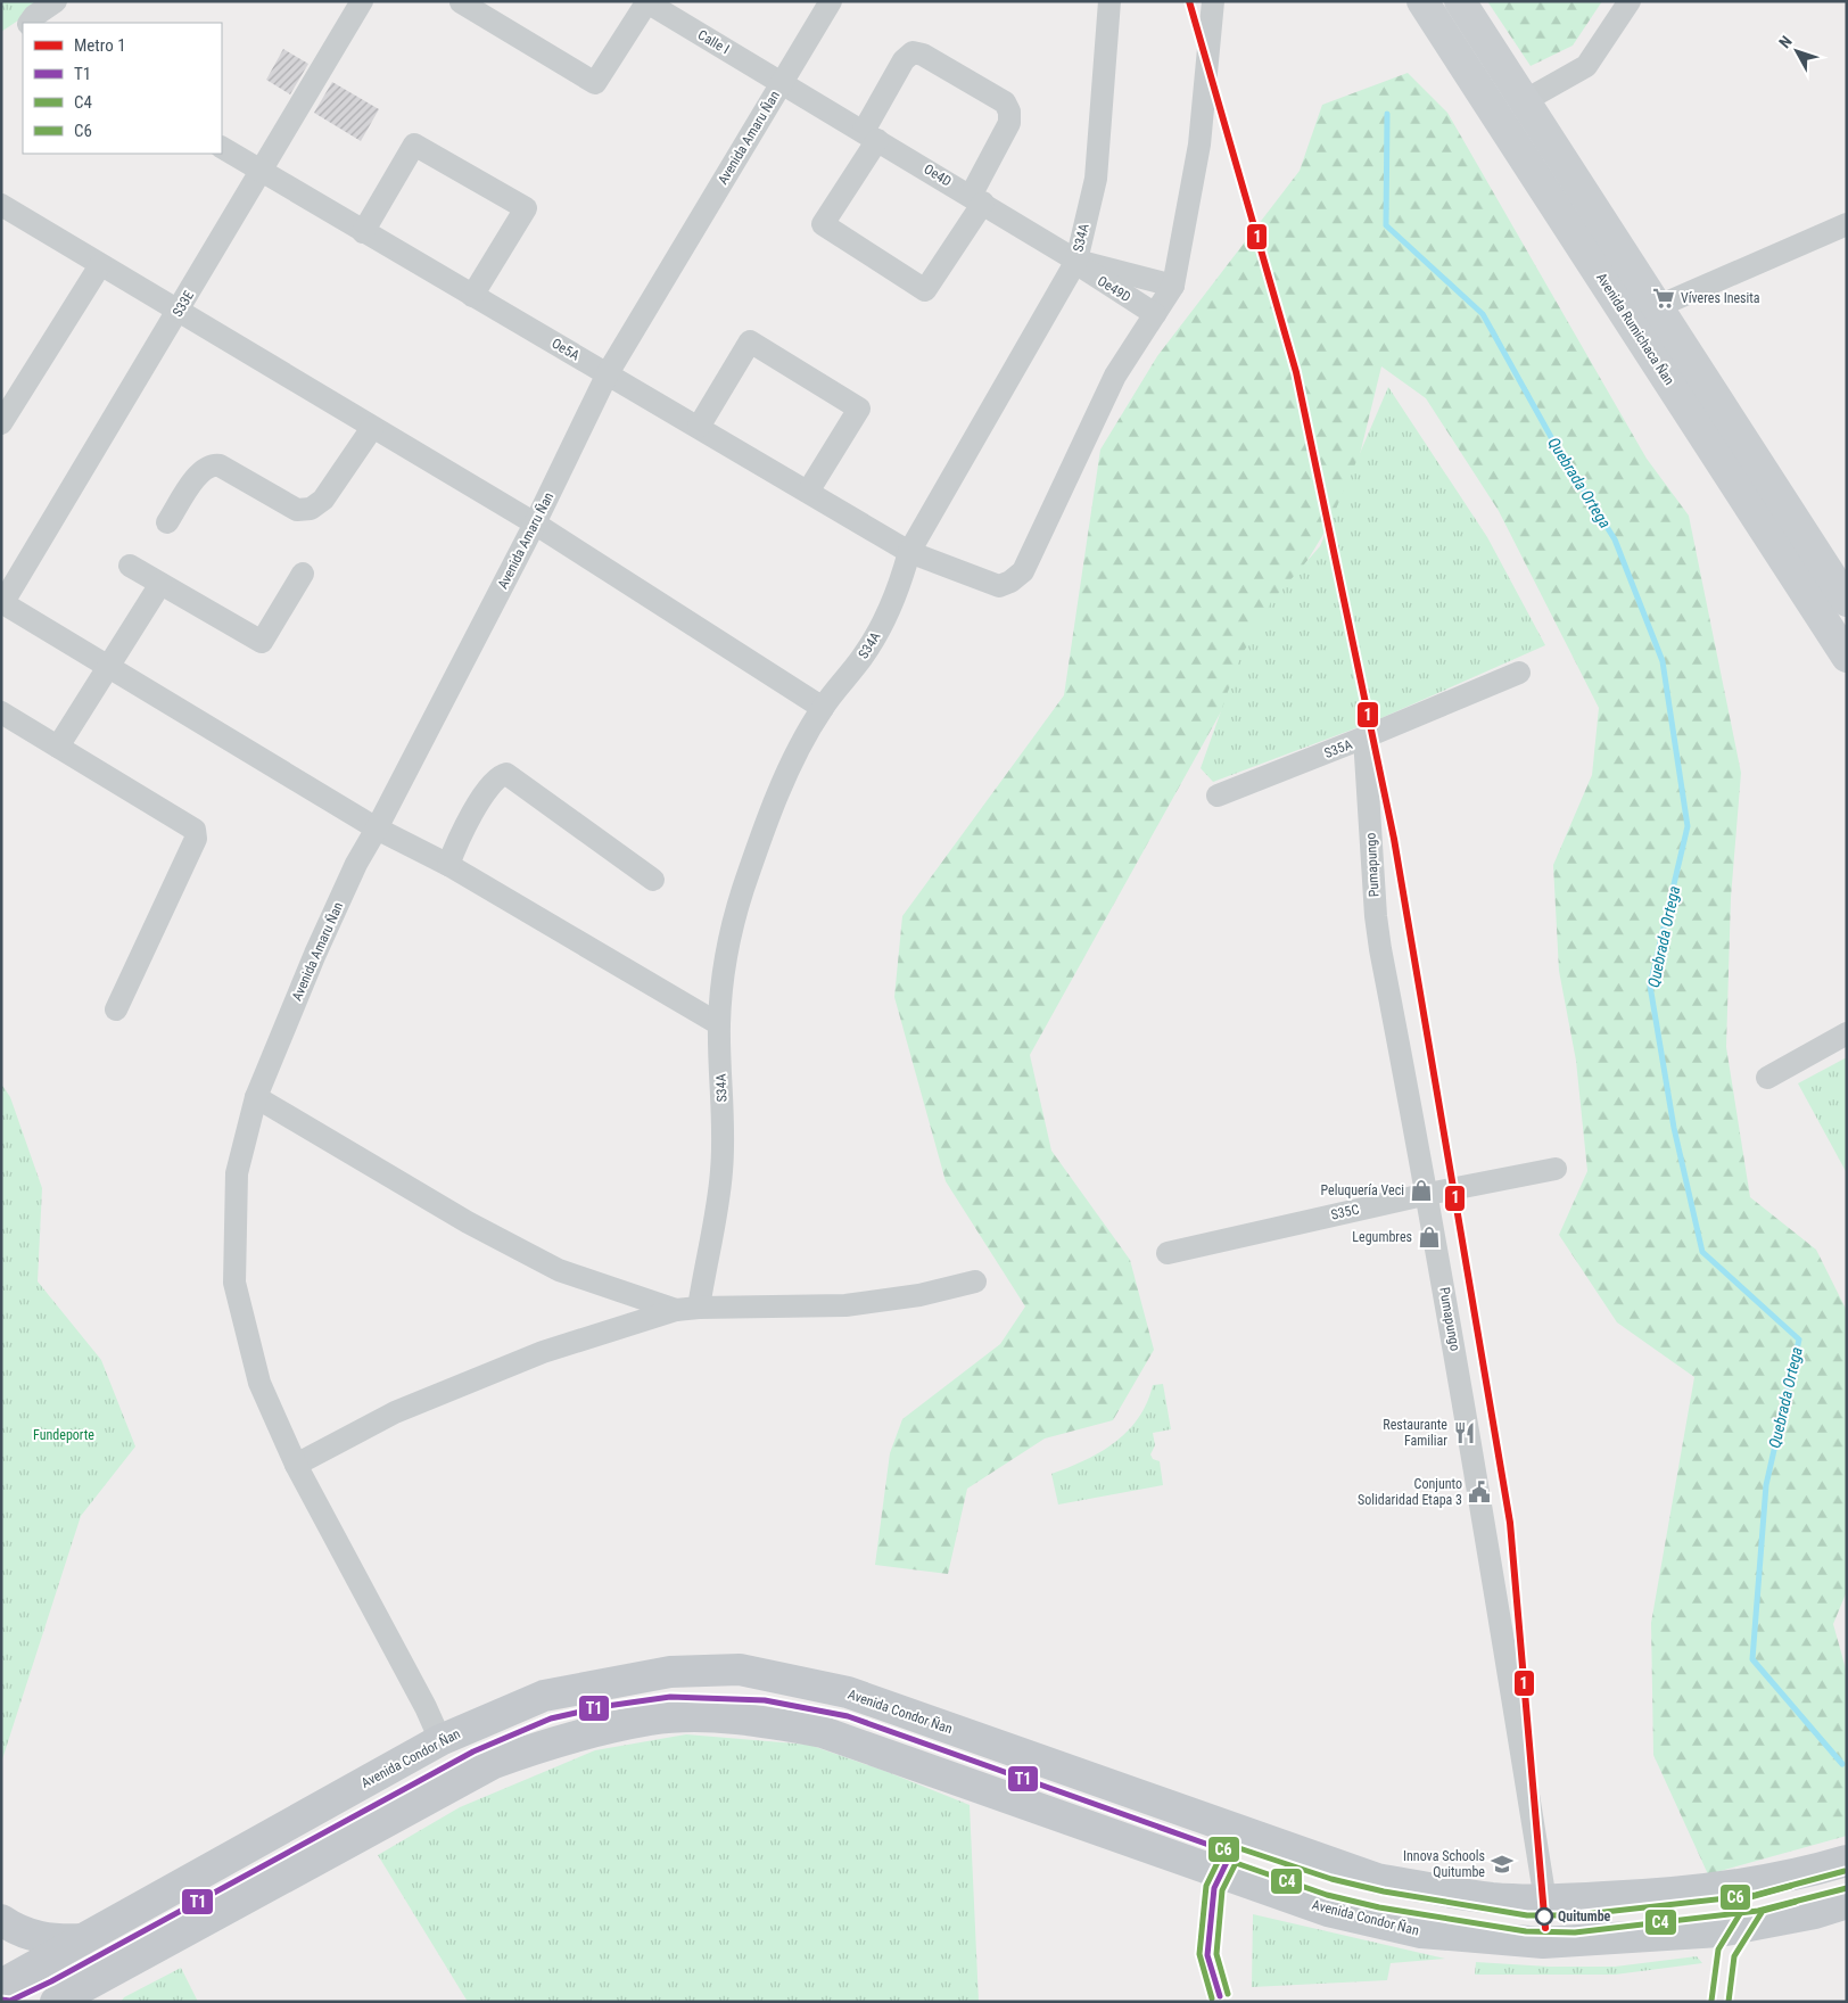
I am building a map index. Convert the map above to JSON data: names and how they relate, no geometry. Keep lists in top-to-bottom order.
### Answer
{
  "streets": {
    "main road": ["Avenida Rumichaca Ñan", "Avenida Condor Ñan"],
    "street": [
      "Calle I",
      "Avenida Amaru Ñan",
      "Oe4D",
      "S34A",
      "Oe49D",
      "S33E",
      "Oe5A",
      "S35A",
      "Pumapungo",
      "S35C"
    ]
  },
  "crossings": [
    ["Calle I", "Avenida Amaru Ñan"],
    ["Calle I", "Oe4D"],
    ["Avenida Amaru Ñan", "Oe4D"],
    ["Avenida Amaru Ñan", "Oe5A"],
    ["Avenida Amaru Ñan", "Avenida Condor Ñan"],
    ["Oe4D", "S34A"],
    ["Oe4D", "Oe49D"],
    ["S34A", "Oe49D"],
    ["S34A", "Oe5A"],
    ["Oe49D", "Oe5A"],
    ["S33E", "Oe5A"],
    ["S35A", "Pumapungo"],
    ["Pumapungo", "S35C"],
    ["Pumapungo", "Avenida Condor Ñan"]
  ],
  "water": ["Quebrada Ortega"],
  "parks": ["Fundeporte"],
  "places": {
    "supermarket": ["Víveres Inesita"],
    "shop": ["Peluquería Veci", "Legumbres"],
    "restaurant": ["Restaurante Familiar"],
    "public building": ["Conjunto Solidaridad Etapa 3"],
    "school or university": ["Innova Schools Quitumbe"],
    "other": ["Quitumbe"]
  },
  "lines": [
    "metro line 1",
    "transit line T1",
    "transit line C6",
    "transit line C4"
  ],
  "legend": [
    "Metro 1",
    "T1",
    "C4",
    "C6"
  ],
  "north": "top left"
}
